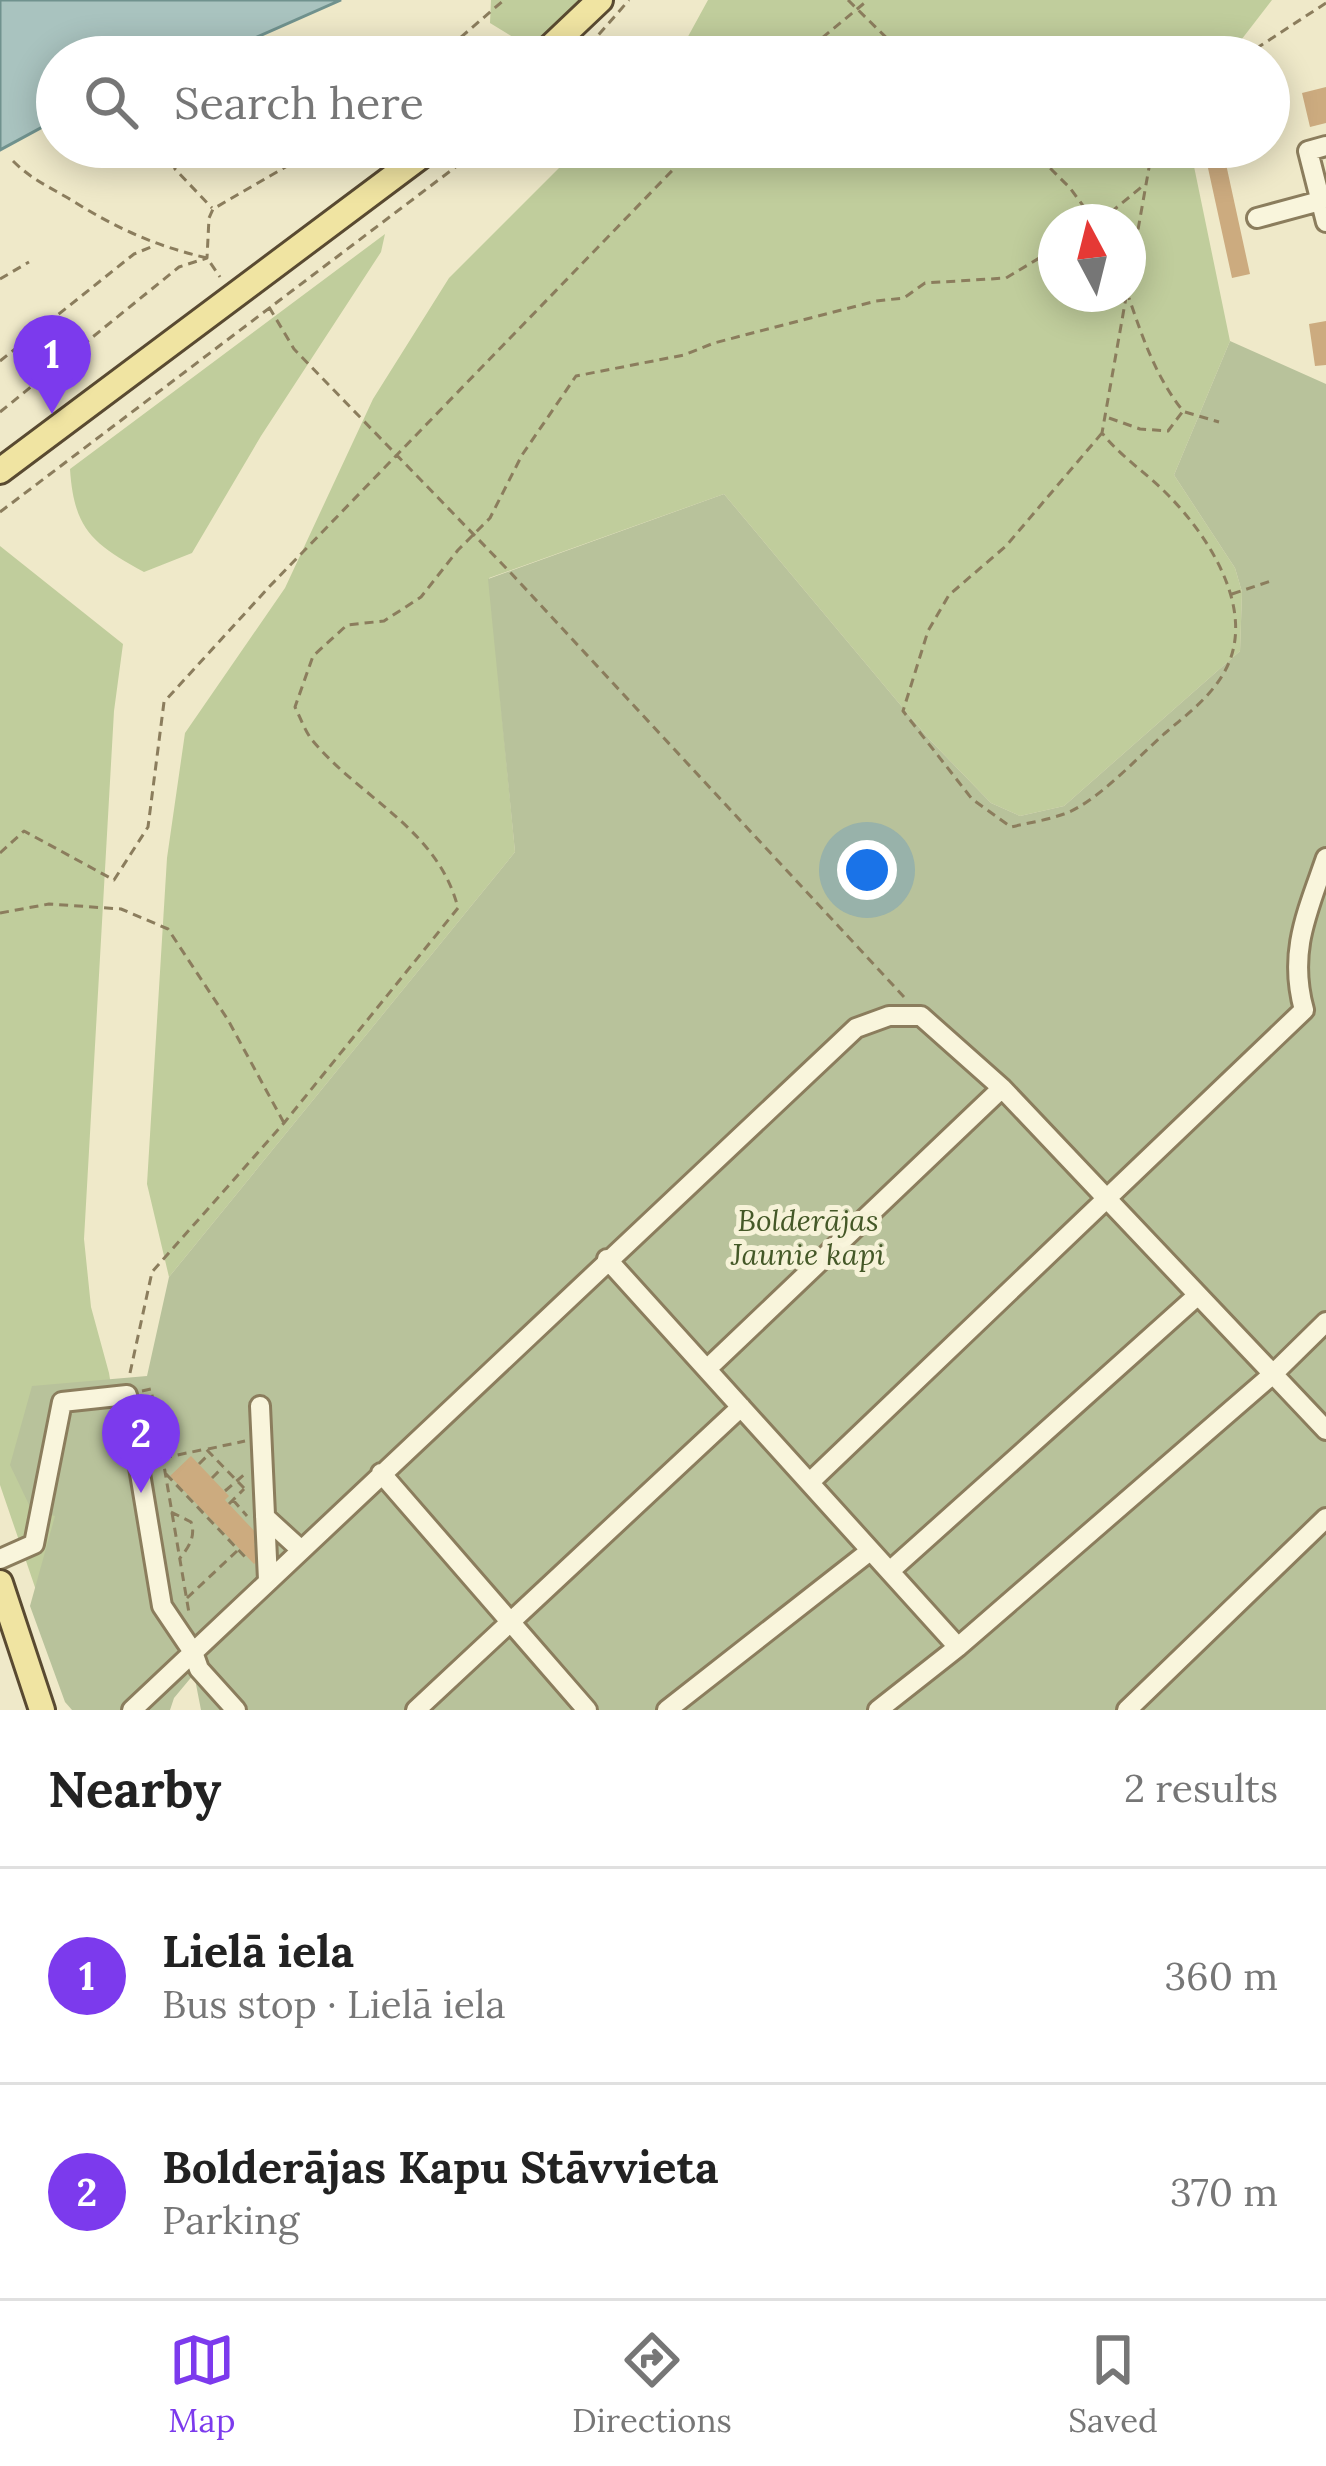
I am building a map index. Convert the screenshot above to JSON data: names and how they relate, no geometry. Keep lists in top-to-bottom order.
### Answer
{
  "parks": ["Bolderājas Jaunie kapi"],
  "north": "top",
  "page": {
    "search": "Search here",
    "pins": ["1", "2"],
    "heading": ["Nearby", "2 results"],
    "list": [
      {
        "mark": "1",
        "name": "Lielā iela",
        "note": "Bus stop · Lielā iela",
        "value": "360 m"
      },
      {
        "mark": "2",
        "name": "Bolderājas Kapu Stāvvieta",
        "note": "Parking",
        "value": "370 m"
      }
    ],
    "nav": ["Map", "Directions", "Saved"]
  }
}
